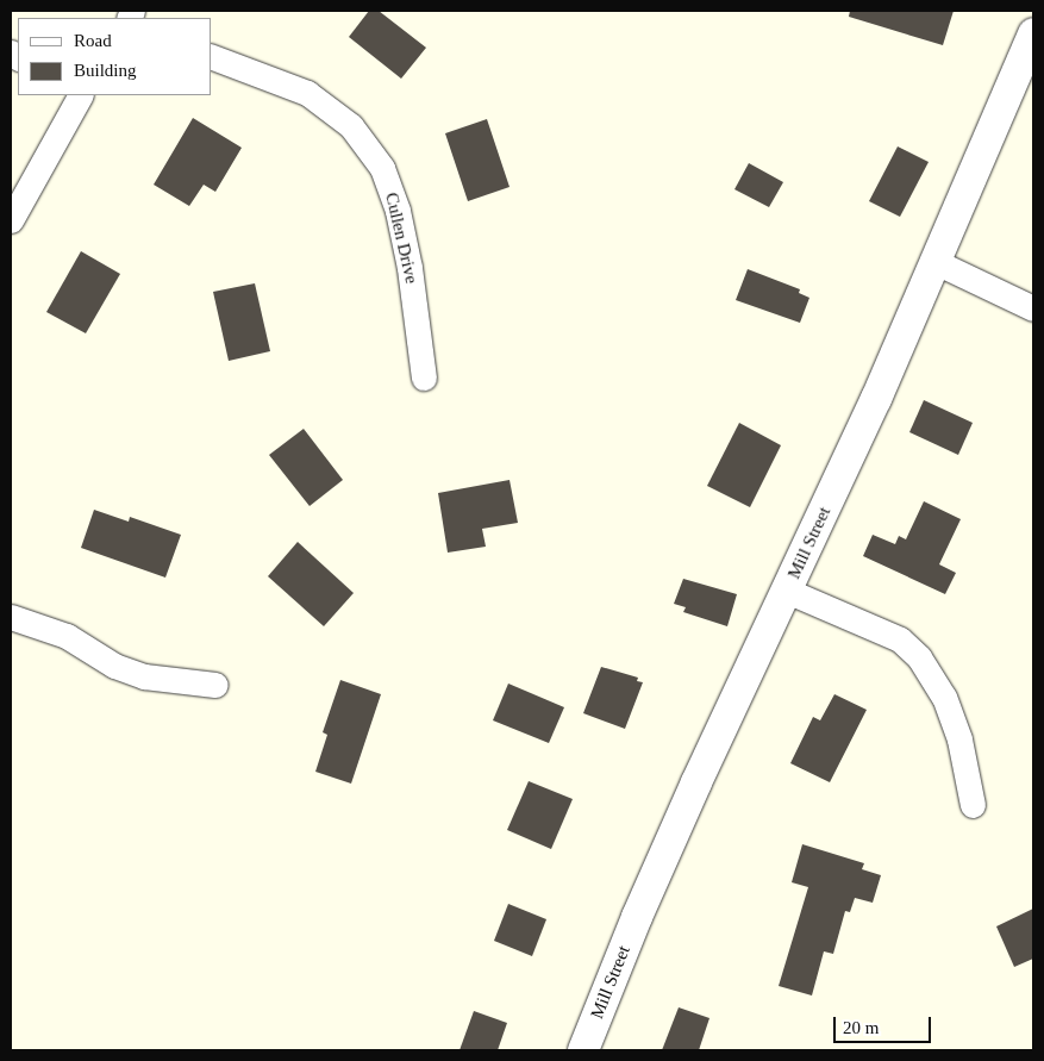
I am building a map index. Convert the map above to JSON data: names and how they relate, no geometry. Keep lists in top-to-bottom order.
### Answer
{
  "streets": {
    "street": ["Cullen Drive", "Mill Street"]
  },
  "legend": ["Road", "Building"],
  "scale_bar": "20 m"
}
